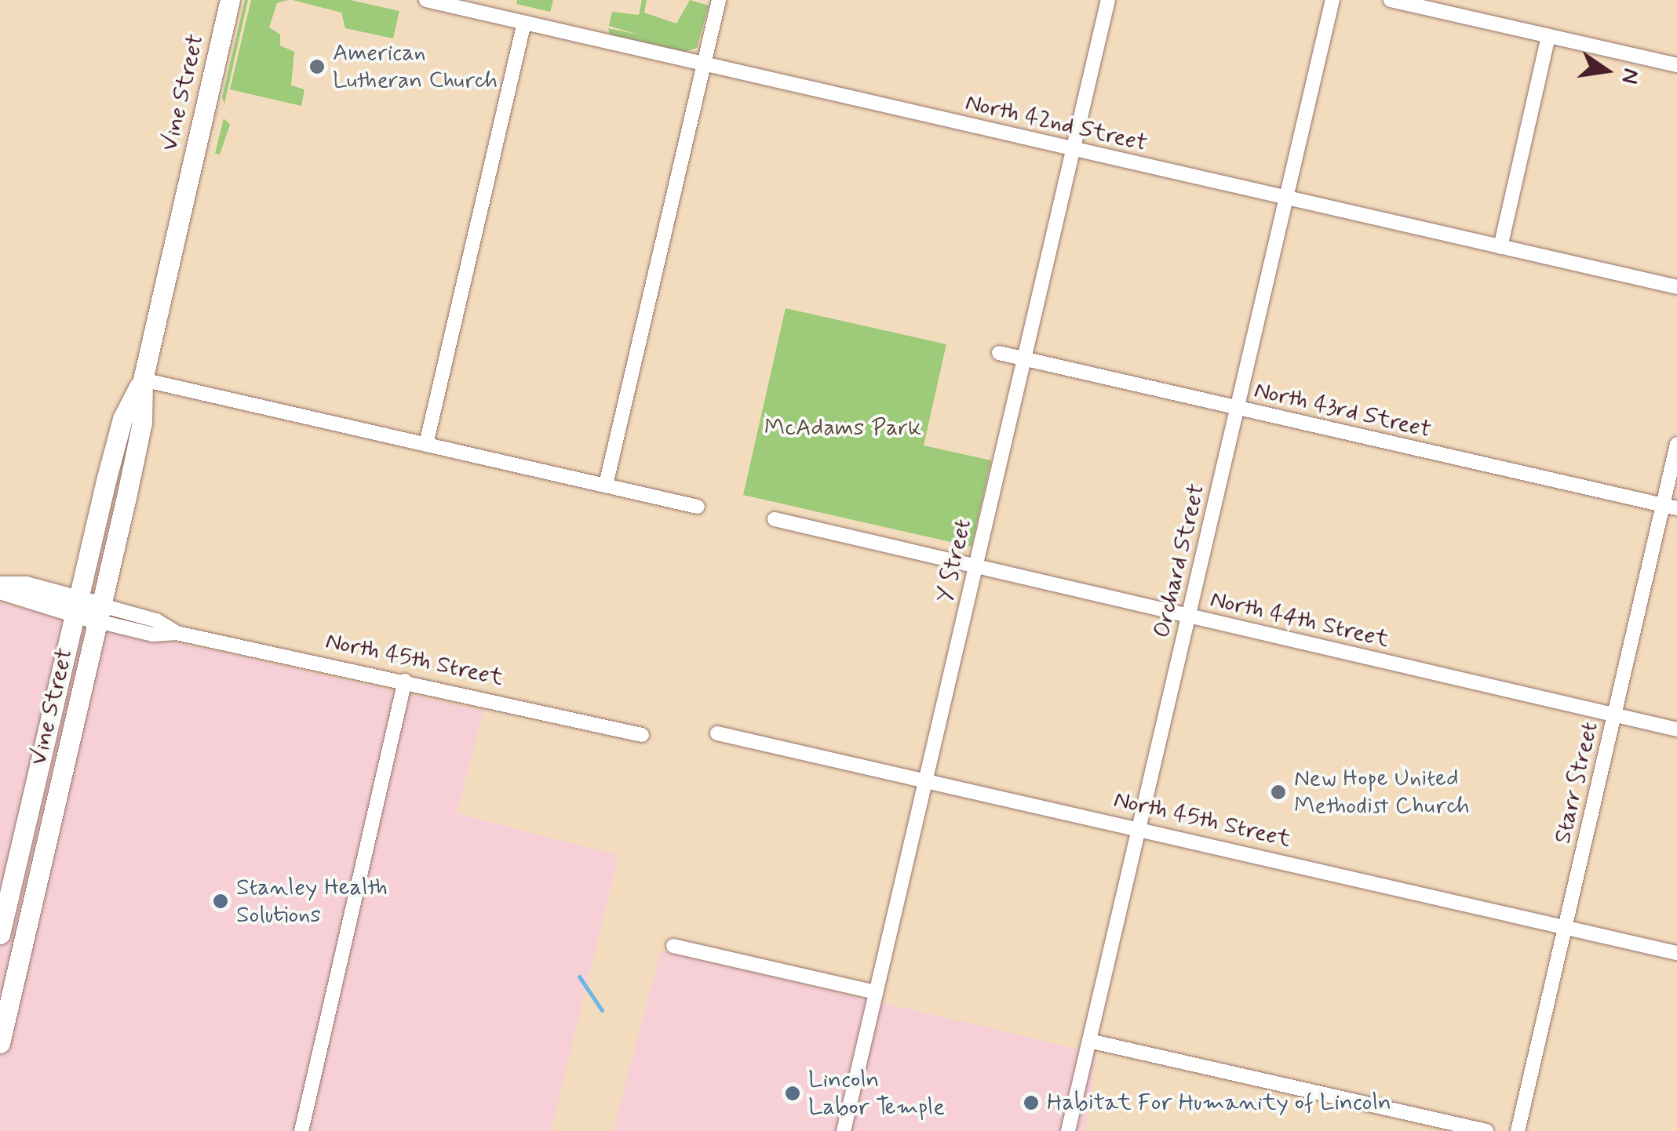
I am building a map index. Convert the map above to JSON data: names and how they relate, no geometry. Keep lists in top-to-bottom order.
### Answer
{
  "streets": {
    "main road": ["Vine Street"],
    "street": [
      "North 42nd Street",
      "North 43rd Street",
      "Y Street",
      "Orchard Street",
      "North 44th Street",
      "North 45th Street",
      "Starr Street"
    ]
  },
  "crossings": [
    ["Vine Street", "North 45th Street"],
    ["North 42nd Street", "Y Street"],
    ["North 42nd Street", "Orchard Street"],
    ["North 43rd Street", "Y Street"],
    ["North 43rd Street", "Orchard Street"],
    ["North 43rd Street", "Starr Street"],
    ["Y Street", "North 44th Street"],
    ["Y Street", "North 45th Street"],
    ["Orchard Street", "North 44th Street"],
    ["Orchard Street", "North 45th Street"],
    ["North 44th Street", "Starr Street"],
    ["North 45th Street", "Starr Street"]
  ],
  "parks": ["McAdams Park"],
  "places": [
    "American Lutheran Church",
    "New Hope United Methodist Church",
    "Stanley Health Solutions",
    "Lincoln Labor Temple",
    "Habitat For Humanity of Lincoln"
  ],
  "north": "right"
}
